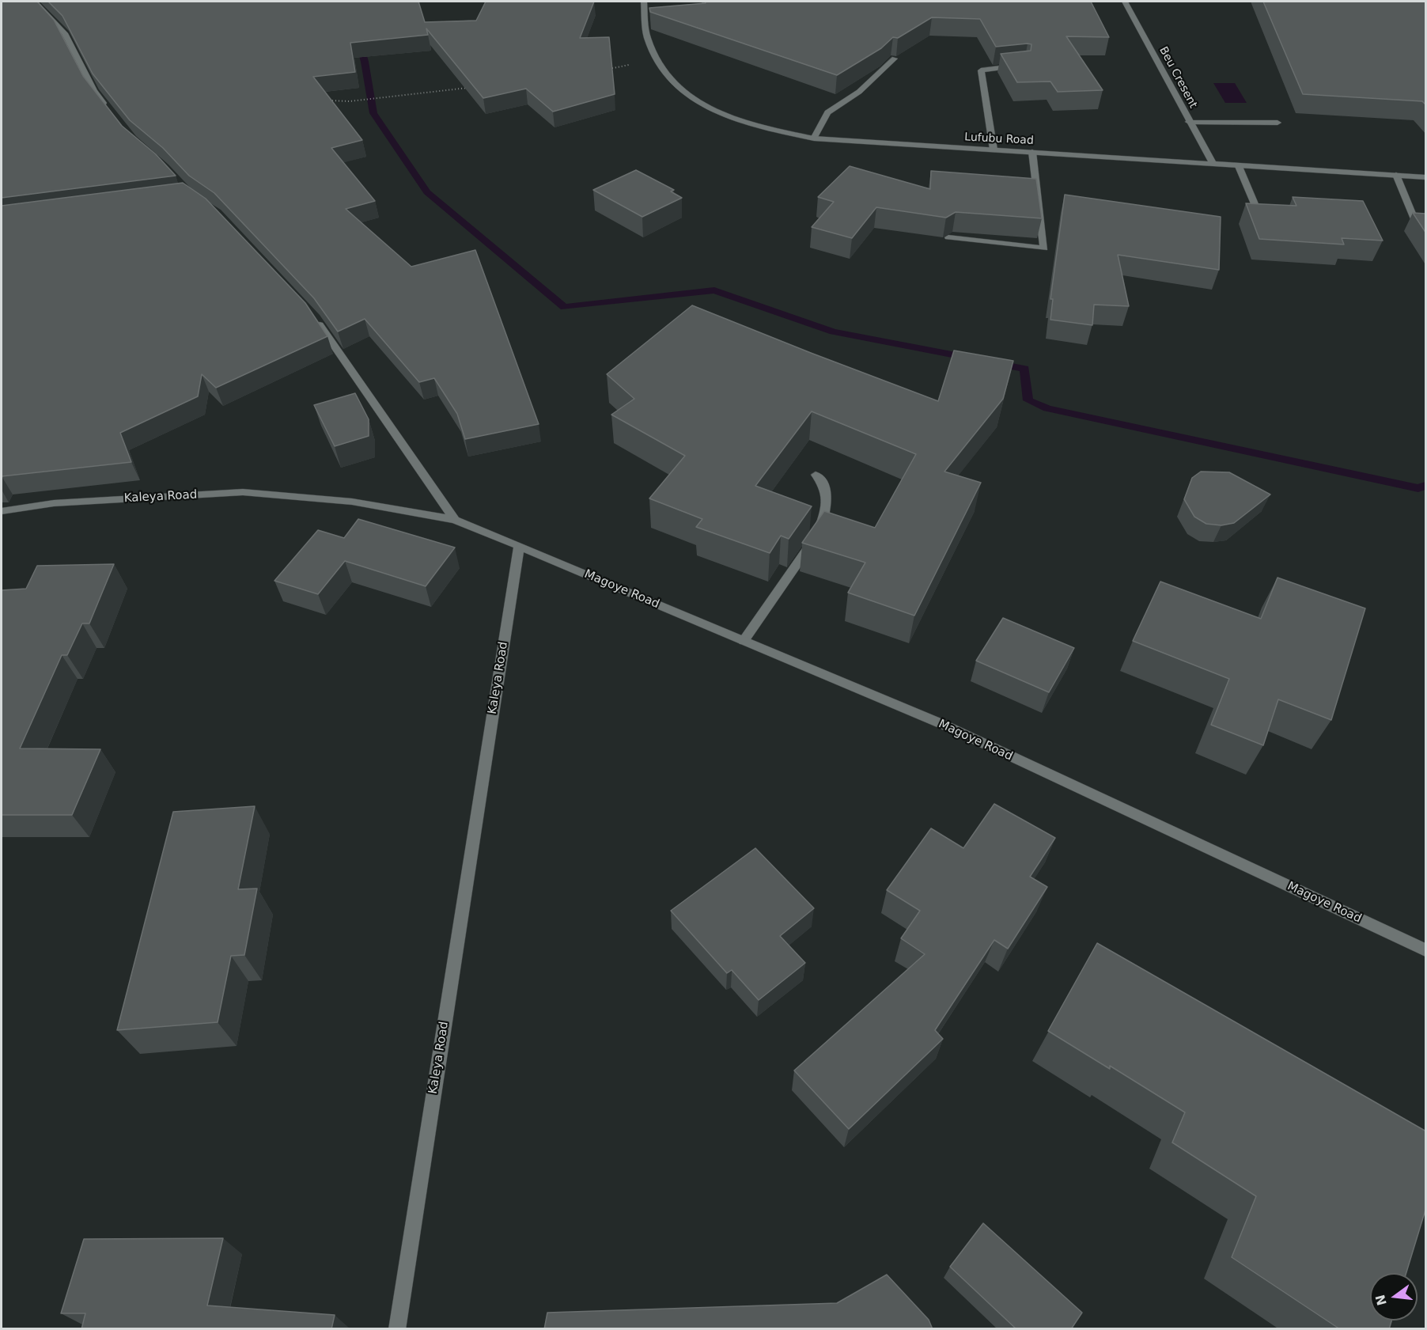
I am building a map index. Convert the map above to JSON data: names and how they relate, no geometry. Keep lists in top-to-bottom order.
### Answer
{
  "streets": {
    "street": [
      "Beu Cresent",
      "Lufubu Road",
      "Kaleya Road",
      "Magoye Road"
    ]
  },
  "crossings": [
    ["Beu Cresent", "Lufubu Road"],
    ["Kaleya Road", "Magoye Road"]
  ],
  "north": "left"
}
